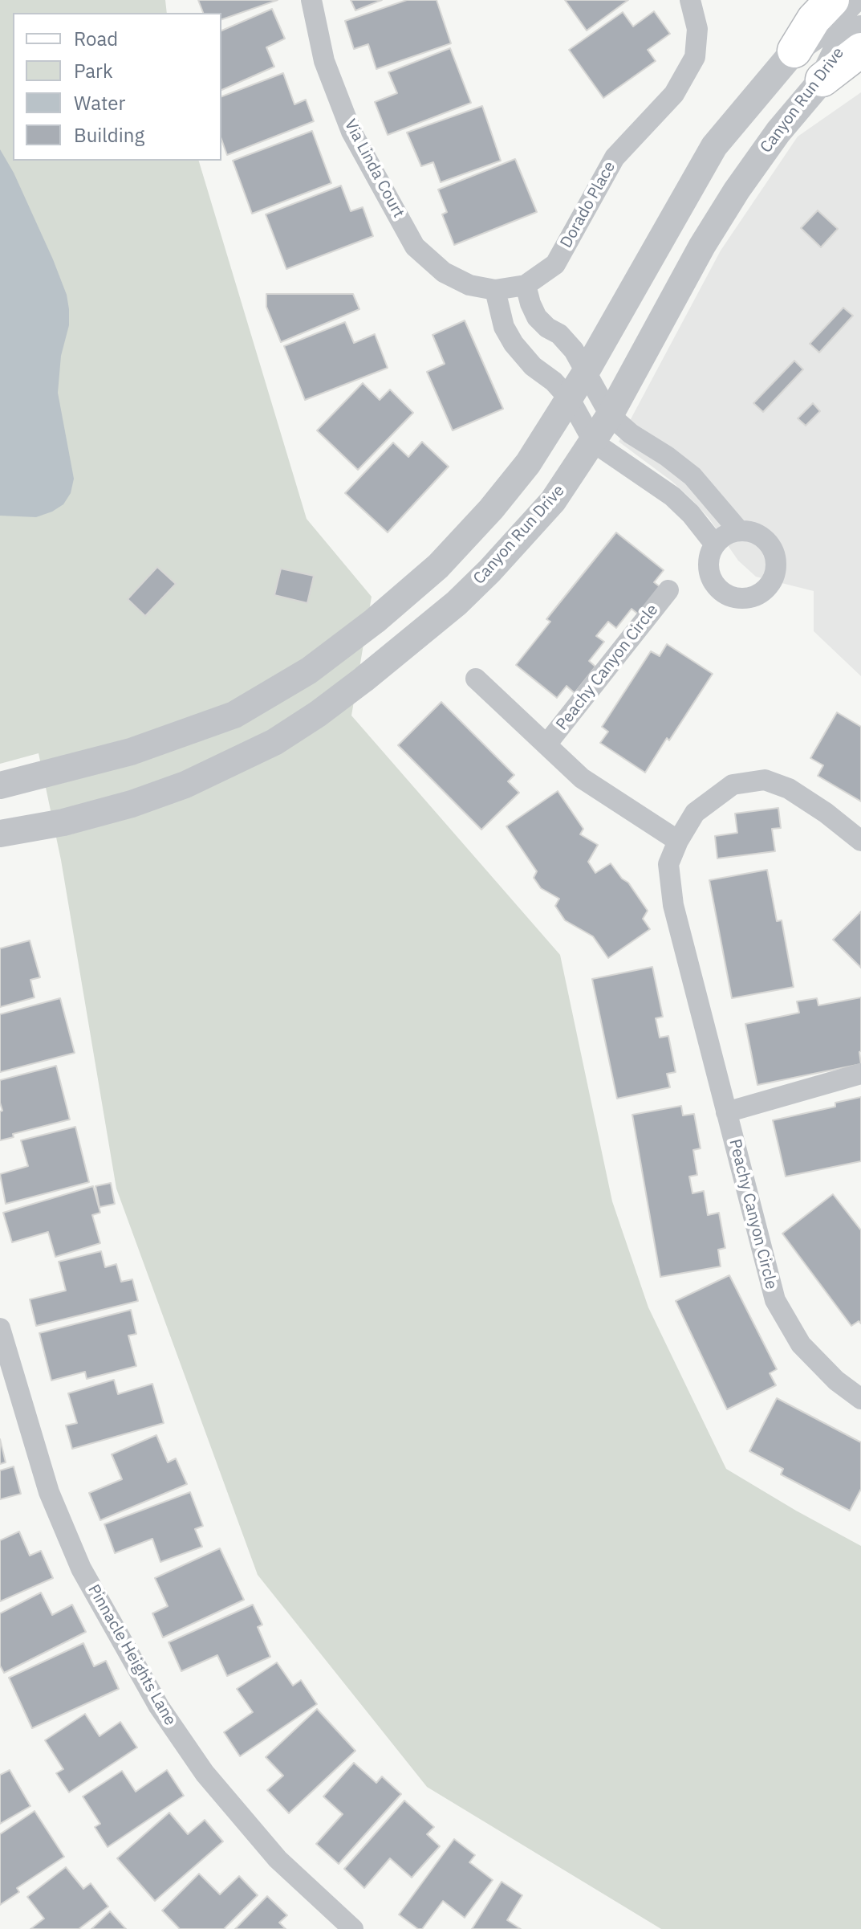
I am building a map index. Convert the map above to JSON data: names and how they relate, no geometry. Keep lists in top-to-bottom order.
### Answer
{
  "streets": {
    "street": [
      "Canyon Run Drive",
      "Via Linda Court",
      "Dorado Place",
      "Peachy Canyon Circle",
      "Pinnacle Heights Lane"
    ]
  },
  "crossings": [
    ["Via Linda Court", "Dorado Place"]
  ],
  "legend": [
    "Road",
    "Park",
    "Water",
    "Building"
  ]
}
